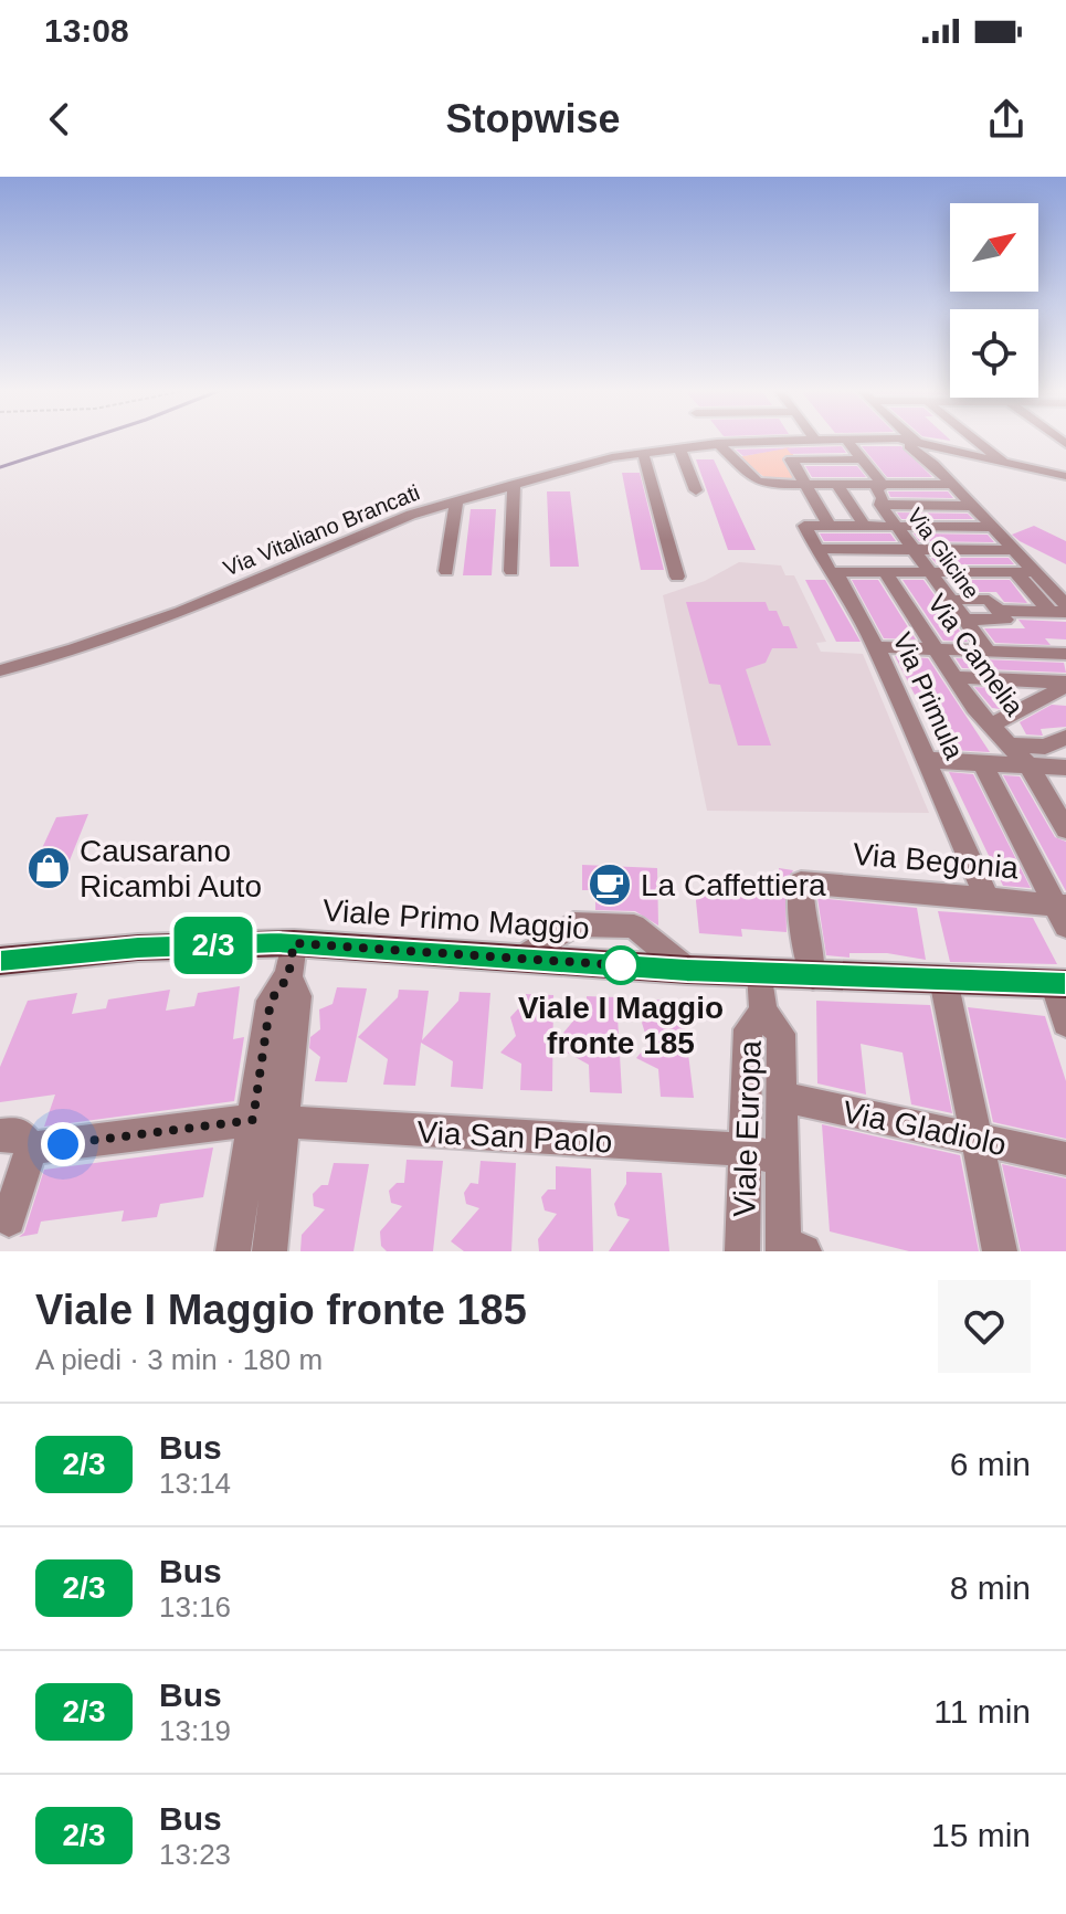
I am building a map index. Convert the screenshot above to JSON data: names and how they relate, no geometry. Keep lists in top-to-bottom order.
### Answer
{
  "streets": {
    "main road": ["Viale Primo Maggio"],
    "street": [
      "Via Vitaliano Brancati",
      "Via Glicine",
      "Via Camelia",
      "Via Primula",
      "Via Begonia",
      "Via Gladiolo",
      "Viale Europa",
      "Via San Paolo"
    ]
  },
  "crossings": [
    ["Via Primula", "Via Begonia"],
    ["Via Begonia", "Viale Primo Maggio"],
    ["Viale Europa", "Via San Paolo"]
  ],
  "places": {
    "shop": ["Causarano Ricambi Auto"],
    "cafe": ["La Caffettiera"],
    "other": ["Viale I Maggio fronte 185"]
  },
  "lines": ["bus line 2/3"],
  "north": "top right",
  "page": {
    "status": "13:08",
    "header": "Stopwise",
    "on_map": "2/3",
    "heading": ["Viale I Maggio fronte 185", "A piedi · 3 min · 180 m"],
    "list": [
      {
        "mark": "2/3",
        "name": "Bus",
        "note": "13:14",
        "value": "6 min"
      },
      {
        "mark": "2/3",
        "name": "Bus",
        "note": "13:16",
        "value": "8 min"
      },
      {
        "mark": "2/3",
        "name": "Bus",
        "note": "13:19",
        "value": "11 min"
      },
      {
        "mark": "2/3",
        "name": "Bus",
        "note": "13:23",
        "value": "15 min"
      }
    ]
  }
}
